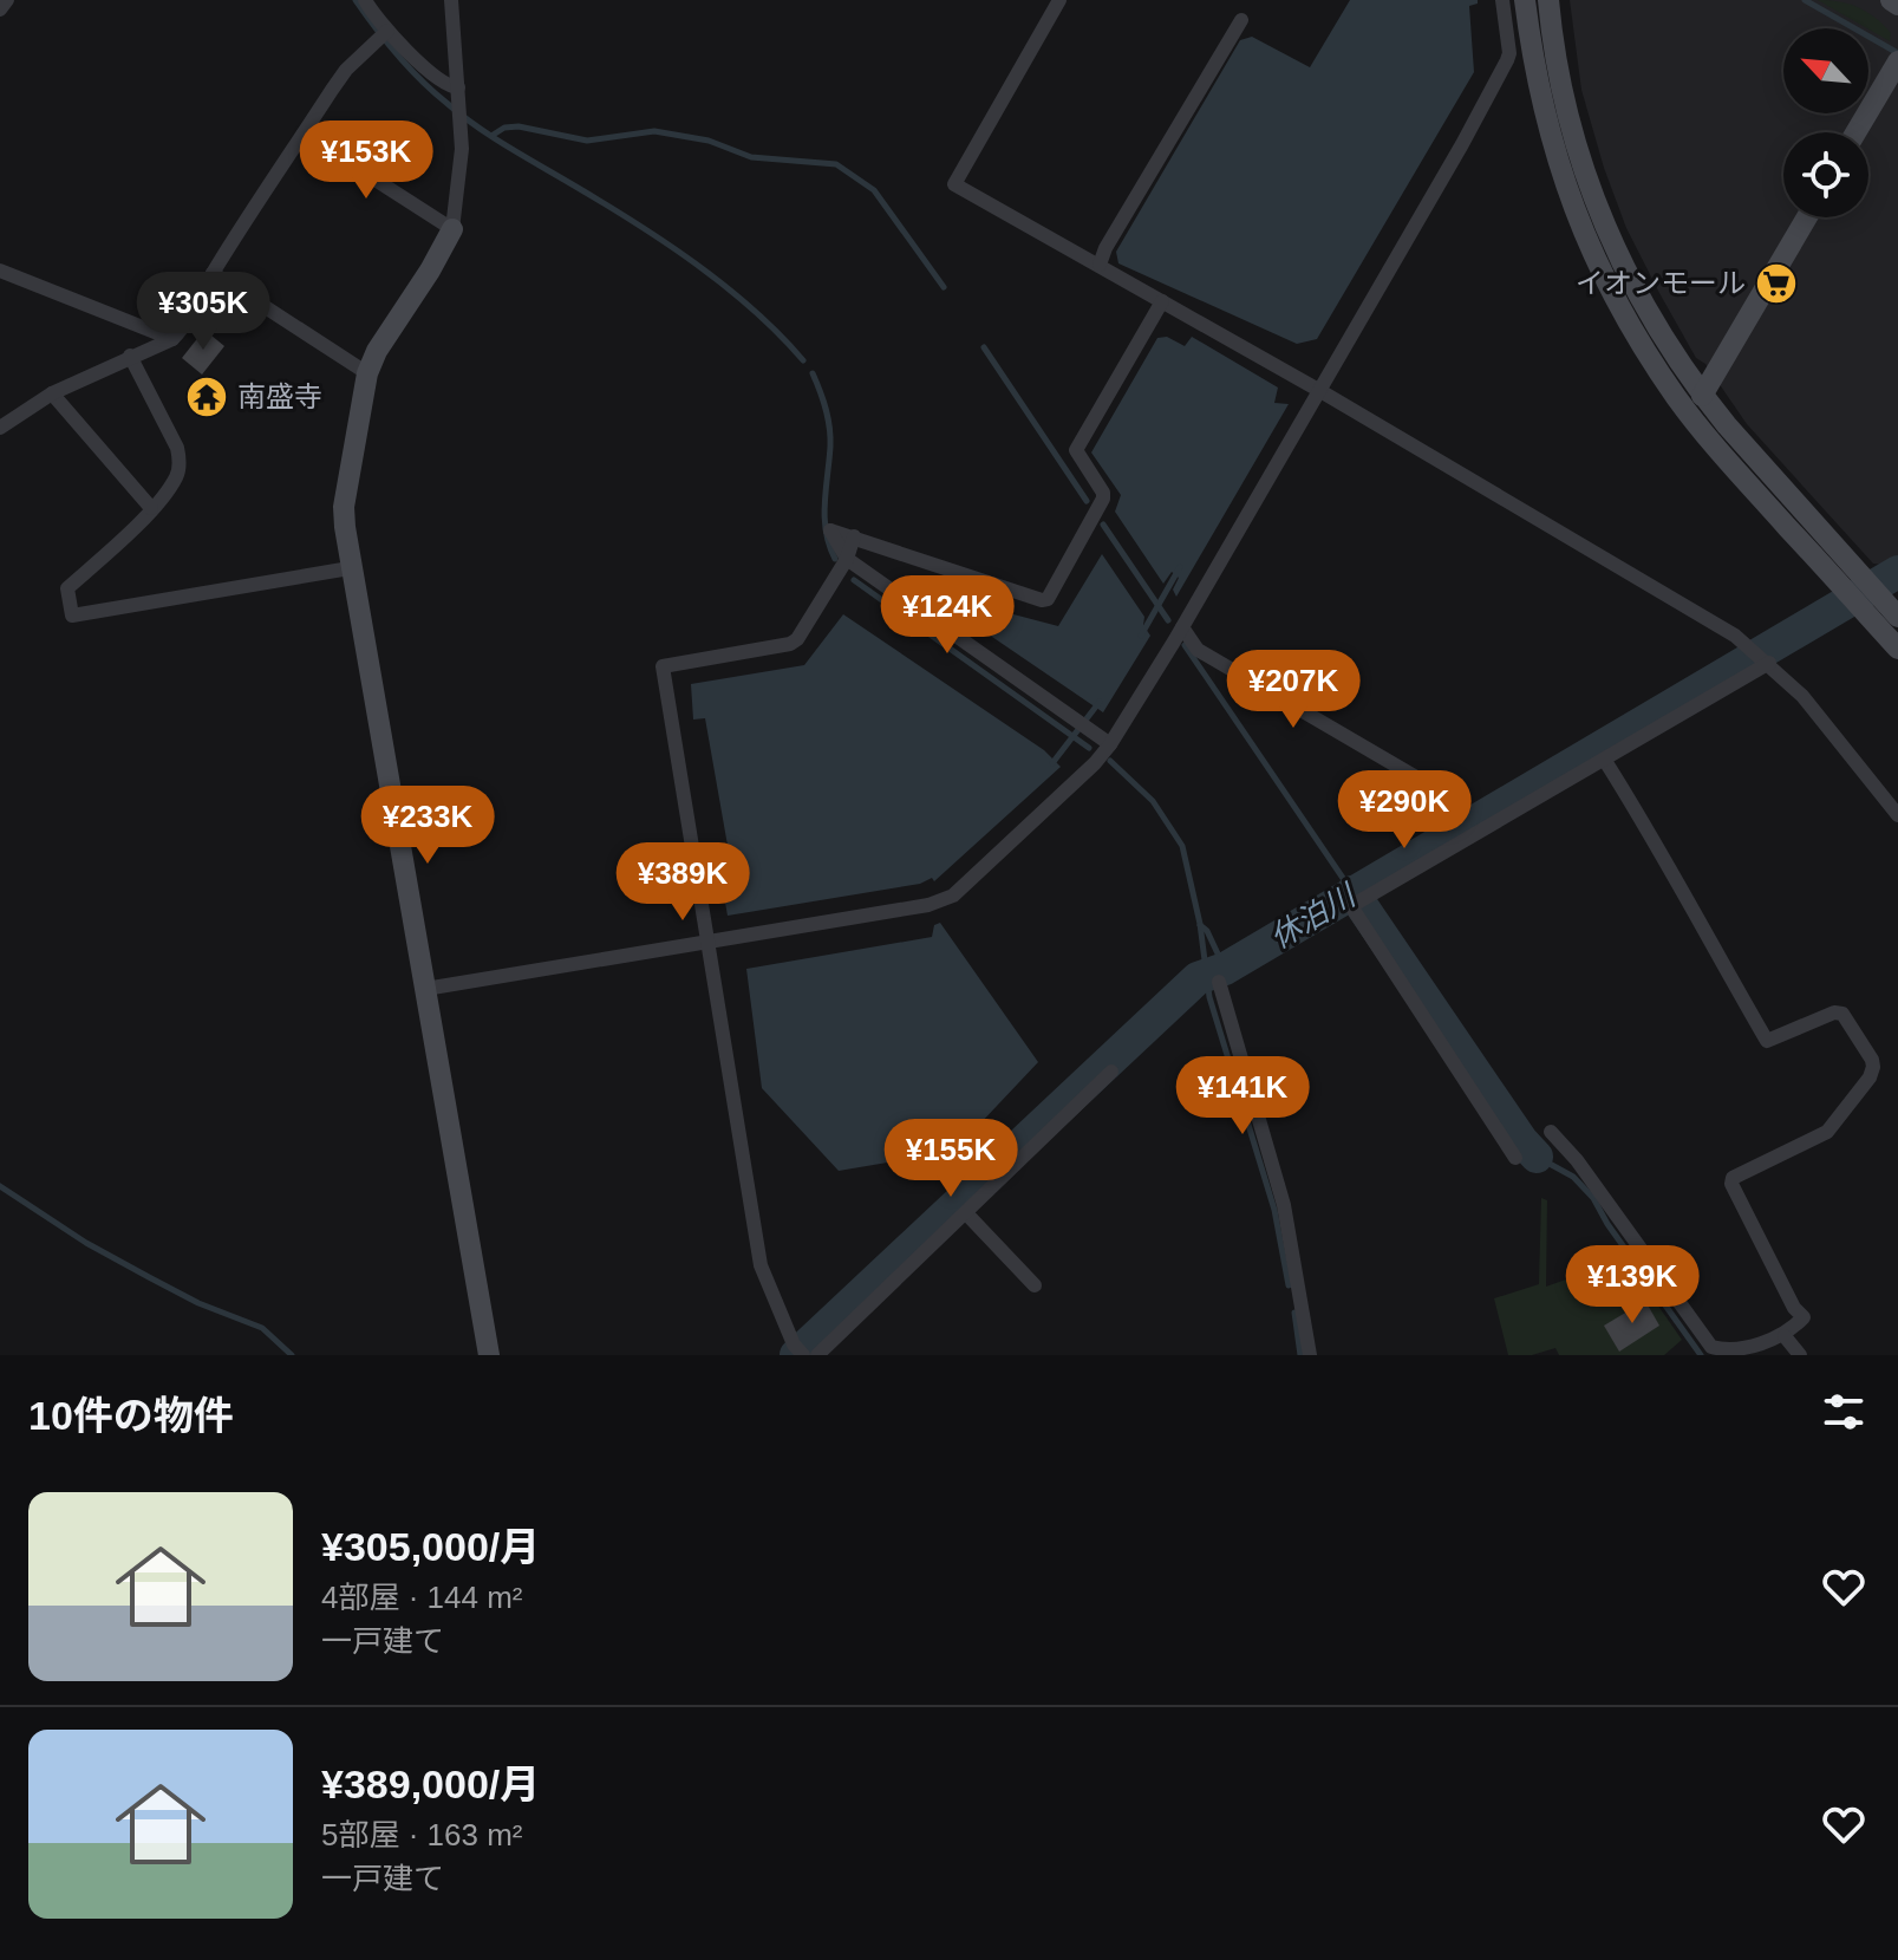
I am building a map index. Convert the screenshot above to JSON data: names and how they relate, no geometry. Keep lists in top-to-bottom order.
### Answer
{
  "water": ["休泊川"],
  "places": {
    "supermarket": ["イオンモール"],
    "temple": ["南盛寺"]
  },
  "north": "top left",
  "page": {
    "price": [
      "¥153K",
      "¥305K",
      "¥124K",
      "¥207K",
      "¥290K",
      "¥233K",
      "¥389K",
      "¥141K",
      "¥155K",
      "¥139K"
    ],
    "heading": "10件の物件",
    "list": [
      {
        "name": "¥305,000/月",
        "note": "4部屋 · 144 m² · 一戸建て"
      },
      {
        "name": "¥389,000/月",
        "note": "5部屋 · 163 m² · 一戸建て"
      }
    ]
  }
}
